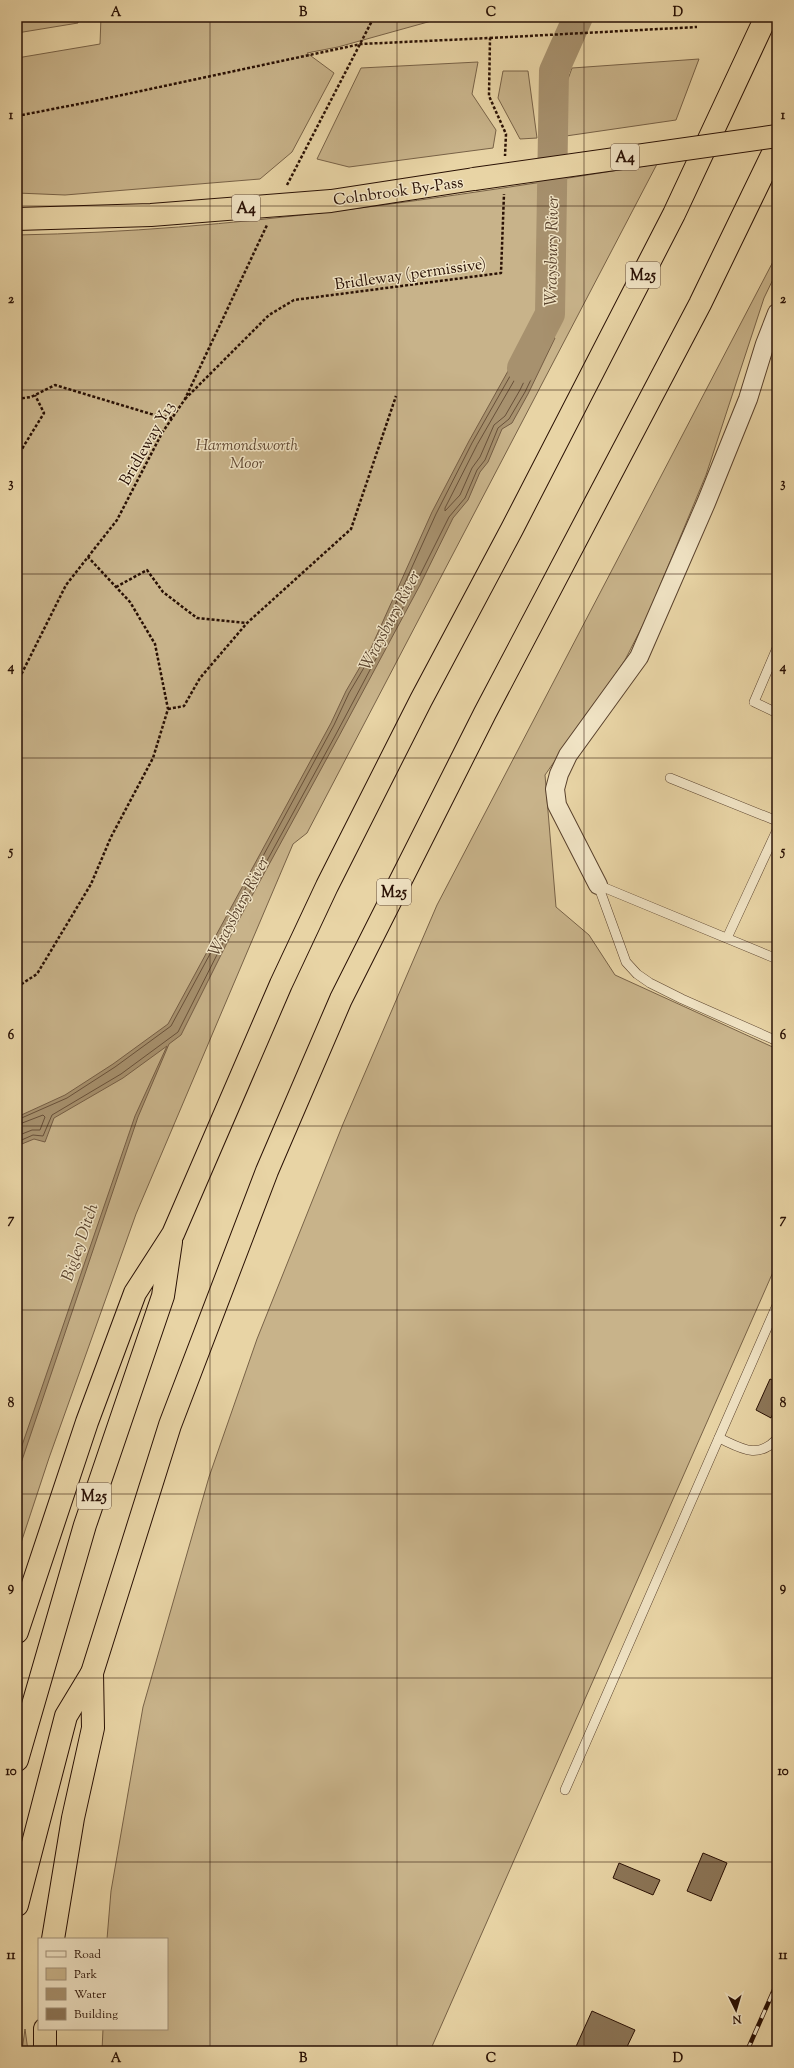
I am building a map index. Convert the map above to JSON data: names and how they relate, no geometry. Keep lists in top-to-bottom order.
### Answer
{
  "streets": {
    "highway": ["A4", "Colnbrook By-Pass", "M25"],
    "path": ["Bridleway (permissive)", "Bridleway Y13"]
  },
  "crossings": [
    ["Colnbrook By-Pass", "Bridleway Y13"],
    ["Bridleway (permissive)", "Bridleway Y13"]
  ],
  "water": ["Wraysbury River", "Bigley Ditch"],
  "parks": ["Harmondsworth Moor"],
  "legend": [
    "Road",
    "Park",
    "Water",
    "Building"
  ],
  "north": "bottom",
  "grid": {
    "columns": [
      "A",
      "B",
      "C",
      "D"
    ],
    "rows": [
      "1",
      "2",
      "3",
      "4",
      "5",
      "6",
      "7",
      "8",
      "9",
      "10",
      "11"
    ]
  }
}
